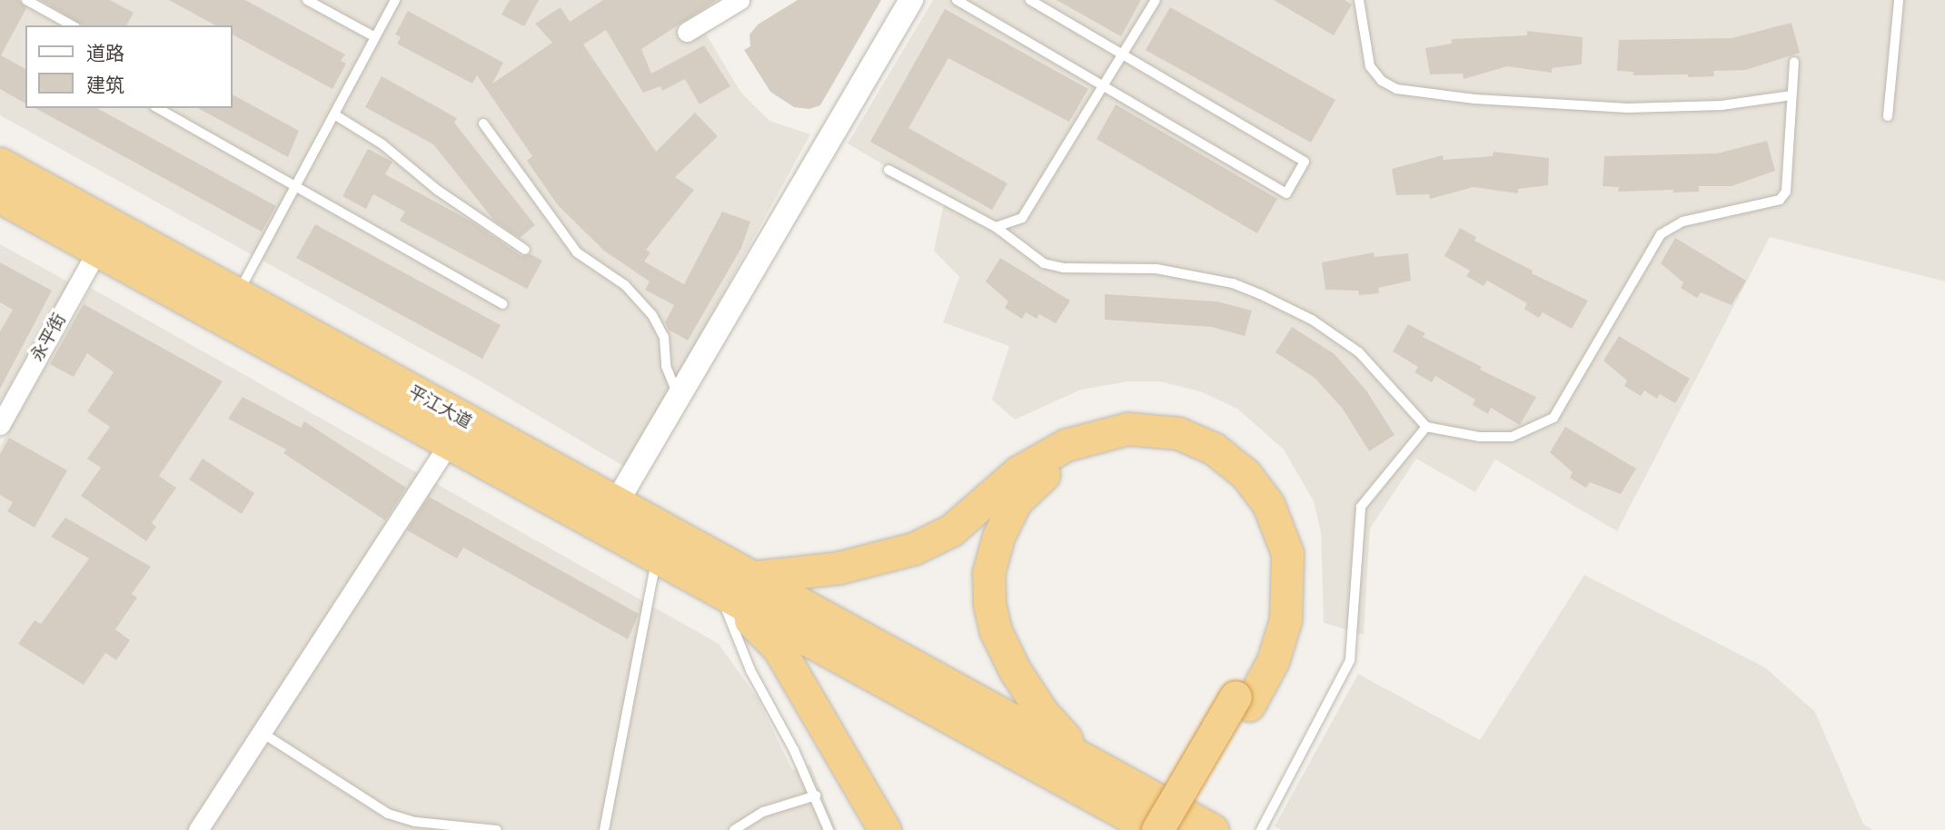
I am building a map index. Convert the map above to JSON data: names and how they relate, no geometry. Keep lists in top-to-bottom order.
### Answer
{
  "streets": {
    "highway": ["平江大道"],
    "street": ["永平街"]
  },
  "crossings": [
    ["永平街", "平江大道"]
  ],
  "legend": ["道路", "建筑"]
}
